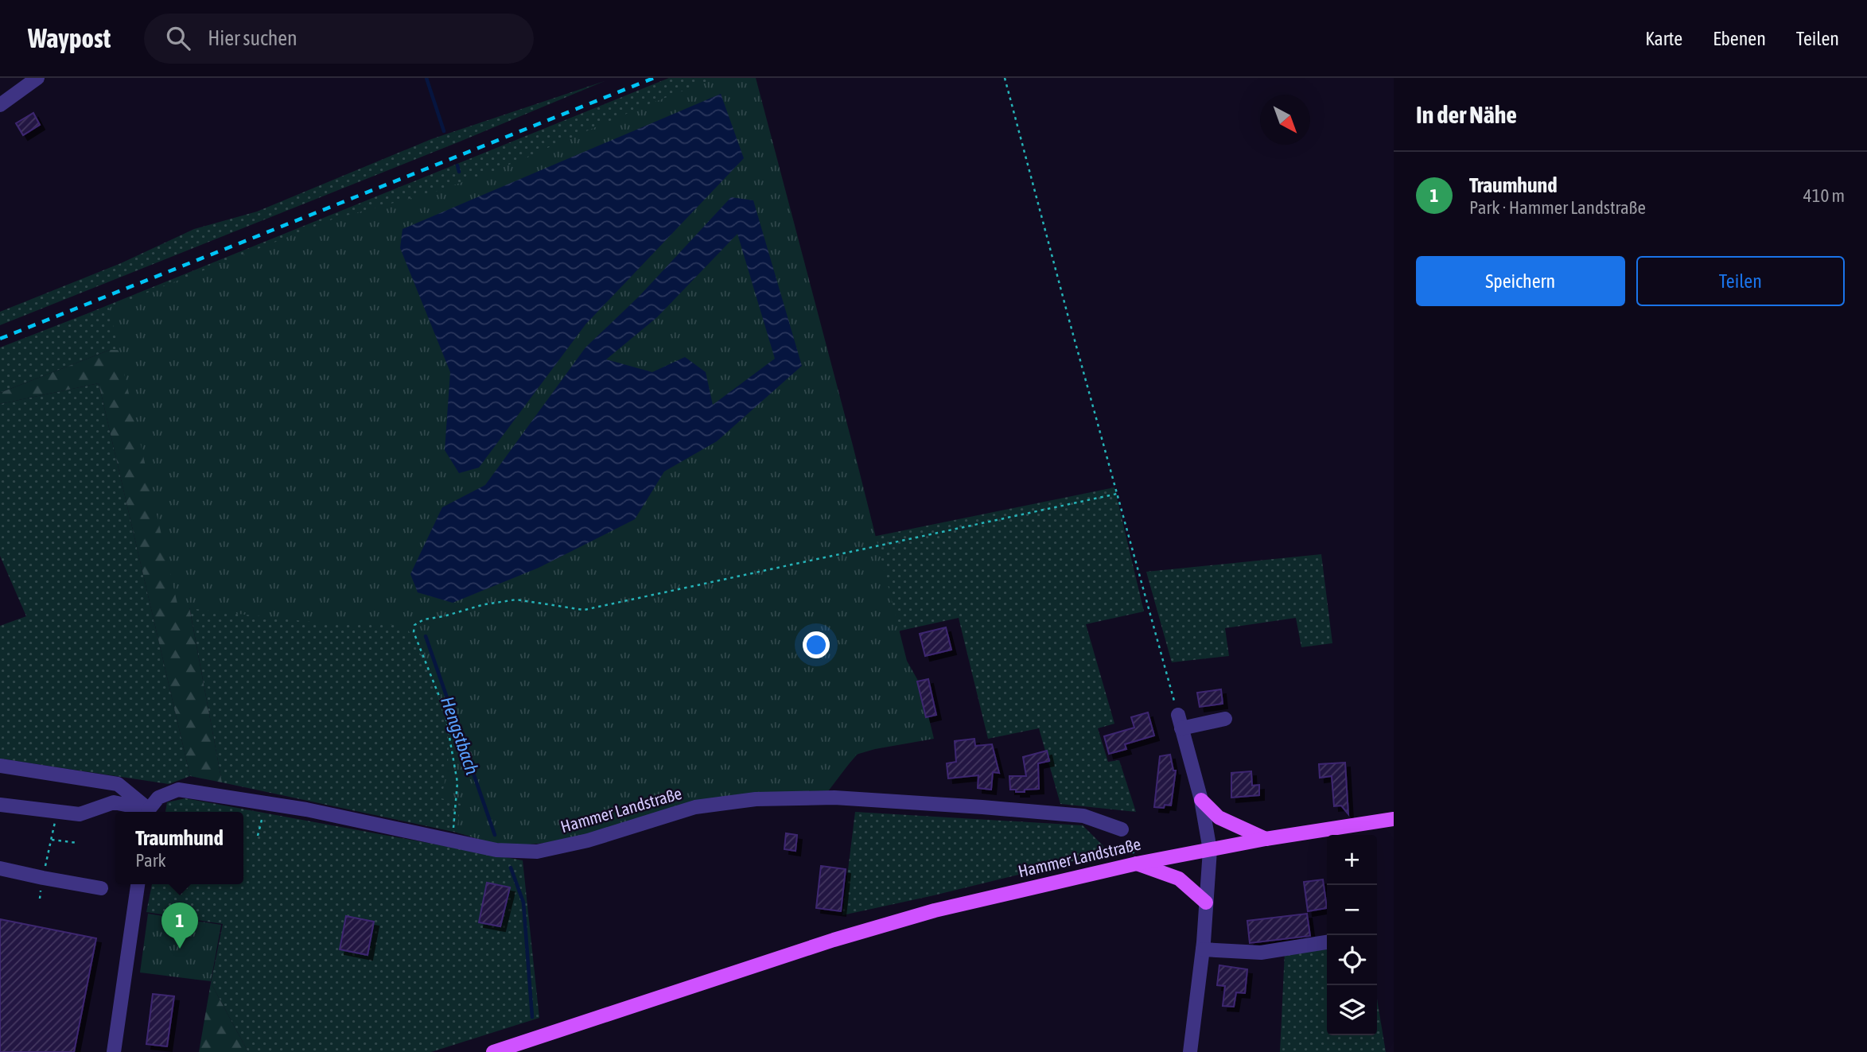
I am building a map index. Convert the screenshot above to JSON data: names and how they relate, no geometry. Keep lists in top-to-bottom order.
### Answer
{
  "streets": {
    "main road": ["Hammer Landstraße"]
  },
  "water": ["Hengstbach"],
  "north": "bottom right",
  "page": {
    "header": "Waypost",
    "search": "Hier suchen",
    "nav": ["Karte", "Ebenen", "Teilen"],
    "heading": "In der Nähe",
    "list": [
      {
        "mark": "1",
        "name": "Traumhund",
        "note": "Park · Hammer Landstraße",
        "value": "410 m"
      }
    ],
    "buttons": ["Speichern", "Teilen"],
    "popup": ["Traumhund", "Park"],
    "map_buttons": ["+", "−"],
    "pins": "1"
  }
}
